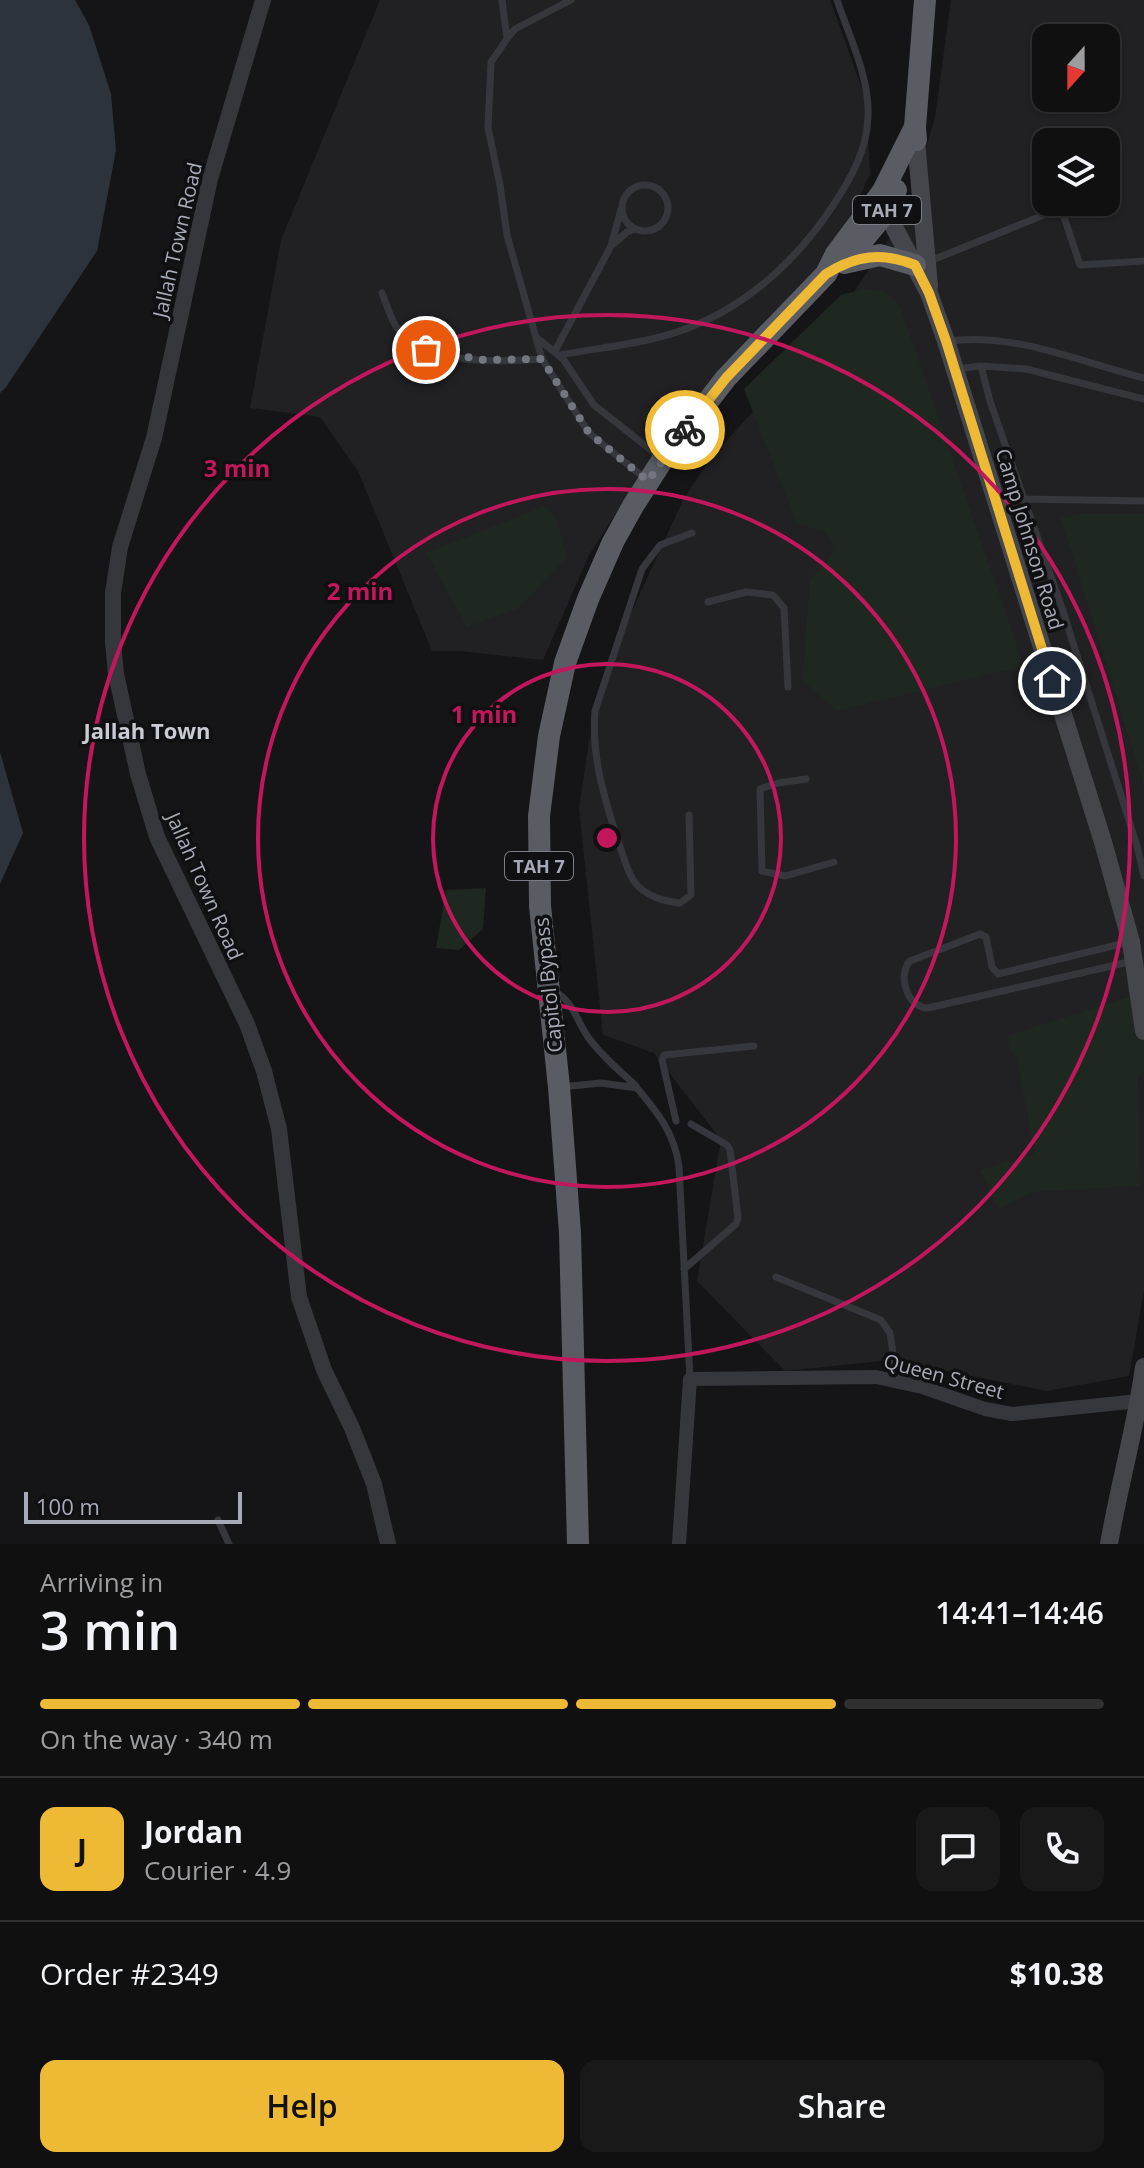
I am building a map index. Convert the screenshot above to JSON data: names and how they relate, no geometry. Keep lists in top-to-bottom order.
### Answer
{
  "streets": {
    "highway": ["TAH 7", "Capitol Bypass"],
    "main road": ["Camp Johnson Road"],
    "street": ["Jallah Town Road", "Queen Street"]
  },
  "crossings": [
    ["TAH 7", "Camp Johnson Road"],
    ["TAH 7", "Capitol Bypass"],
    ["Camp Johnson Road", "Capitol Bypass"]
  ],
  "districts": ["Jallah Town"],
  "scale_bar": "100 m",
  "north": "bottom",
  "page": {
    "scale": "100 m",
    "heading": ["3 min", "Arriving in", "14:41–14:46"],
    "panel": [
      "Jordan",
      "Courier · 4.9",
      "Order #2349",
      "$10.38"
    ],
    "bar": "On the way · 340 m",
    "round": "J",
    "buttons": ["Help", "Share"]
  },
  "rings": ["3 min", "2 min", "1 min"]
}
